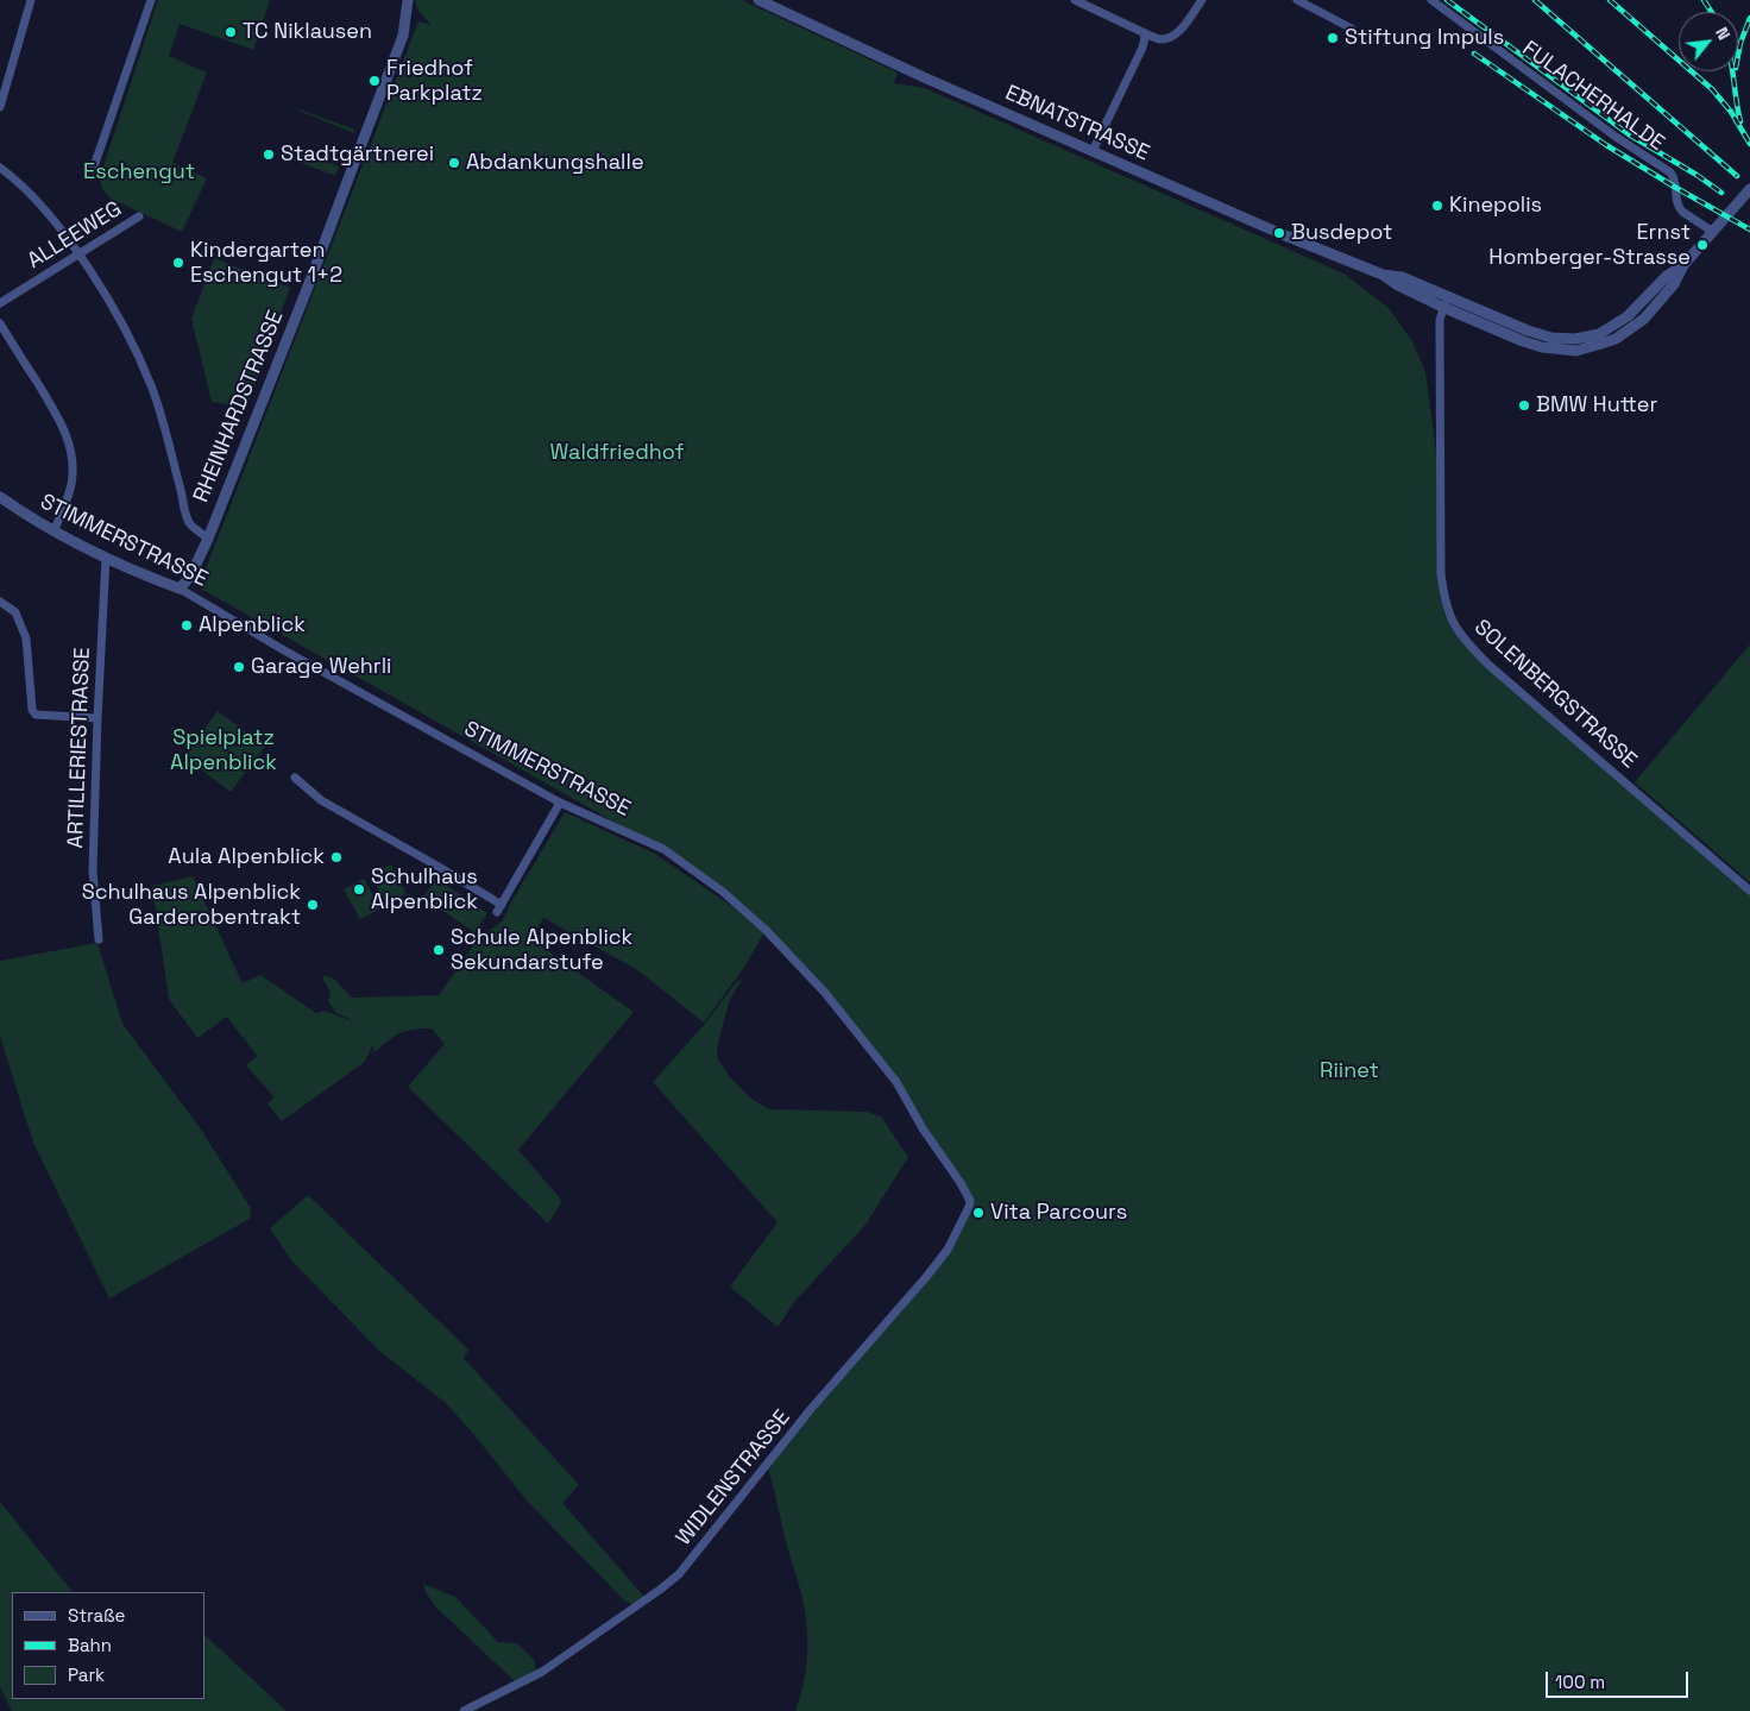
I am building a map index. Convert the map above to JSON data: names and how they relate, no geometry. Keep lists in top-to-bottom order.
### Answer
{
  "streets": {
    "street": [
      "FULACHERHALDE",
      "EBNATSTRASSE",
      "ALLEEWEG",
      "RHEINHARDSTRASSE",
      "STIMMERSTRASSE",
      "SOLENBERGSTRASSE",
      "ARTILLERIESTRASSE",
      "WIDLENSTRASSE"
    ]
  },
  "crossings": [
    ["FULACHERHALDE", "EBNATSTRASSE"],
    ["EBNATSTRASSE", "SOLENBERGSTRASSE"],
    ["RHEINHARDSTRASSE", "STIMMERSTRASSE"],
    ["STIMMERSTRASSE", "ARTILLERIESTRASSE"],
    ["STIMMERSTRASSE", "WIDLENSTRASSE"]
  ],
  "parks": [
    "Eschengut",
    "Waldfriedhof",
    "Spielplatz Alpenblick",
    "Riinet"
  ],
  "places": [
    "TC Niklausen",
    "Stiftung Impuls",
    "Friedhof Parkplatz",
    "Stadtgärtnerei",
    "Abdankungshalle",
    "Kinepolis",
    "Busdepot",
    "Ernst Homberger-Strasse",
    "Kindergarten Eschengut 1+2",
    "BMW Hutter",
    "Alpenblick",
    "Garage Wehrli",
    "Aula Alpenblick",
    "Schulhaus Alpenblick",
    "Schulhaus Alpenblick Garderobentrakt",
    "Schule Alpenblick Sekundarstufe",
    "Vita Parcours"
  ],
  "legend": ["Straße", "Bahn", "Park"],
  "scale_bar": "100 m",
  "north": "top right"
}
